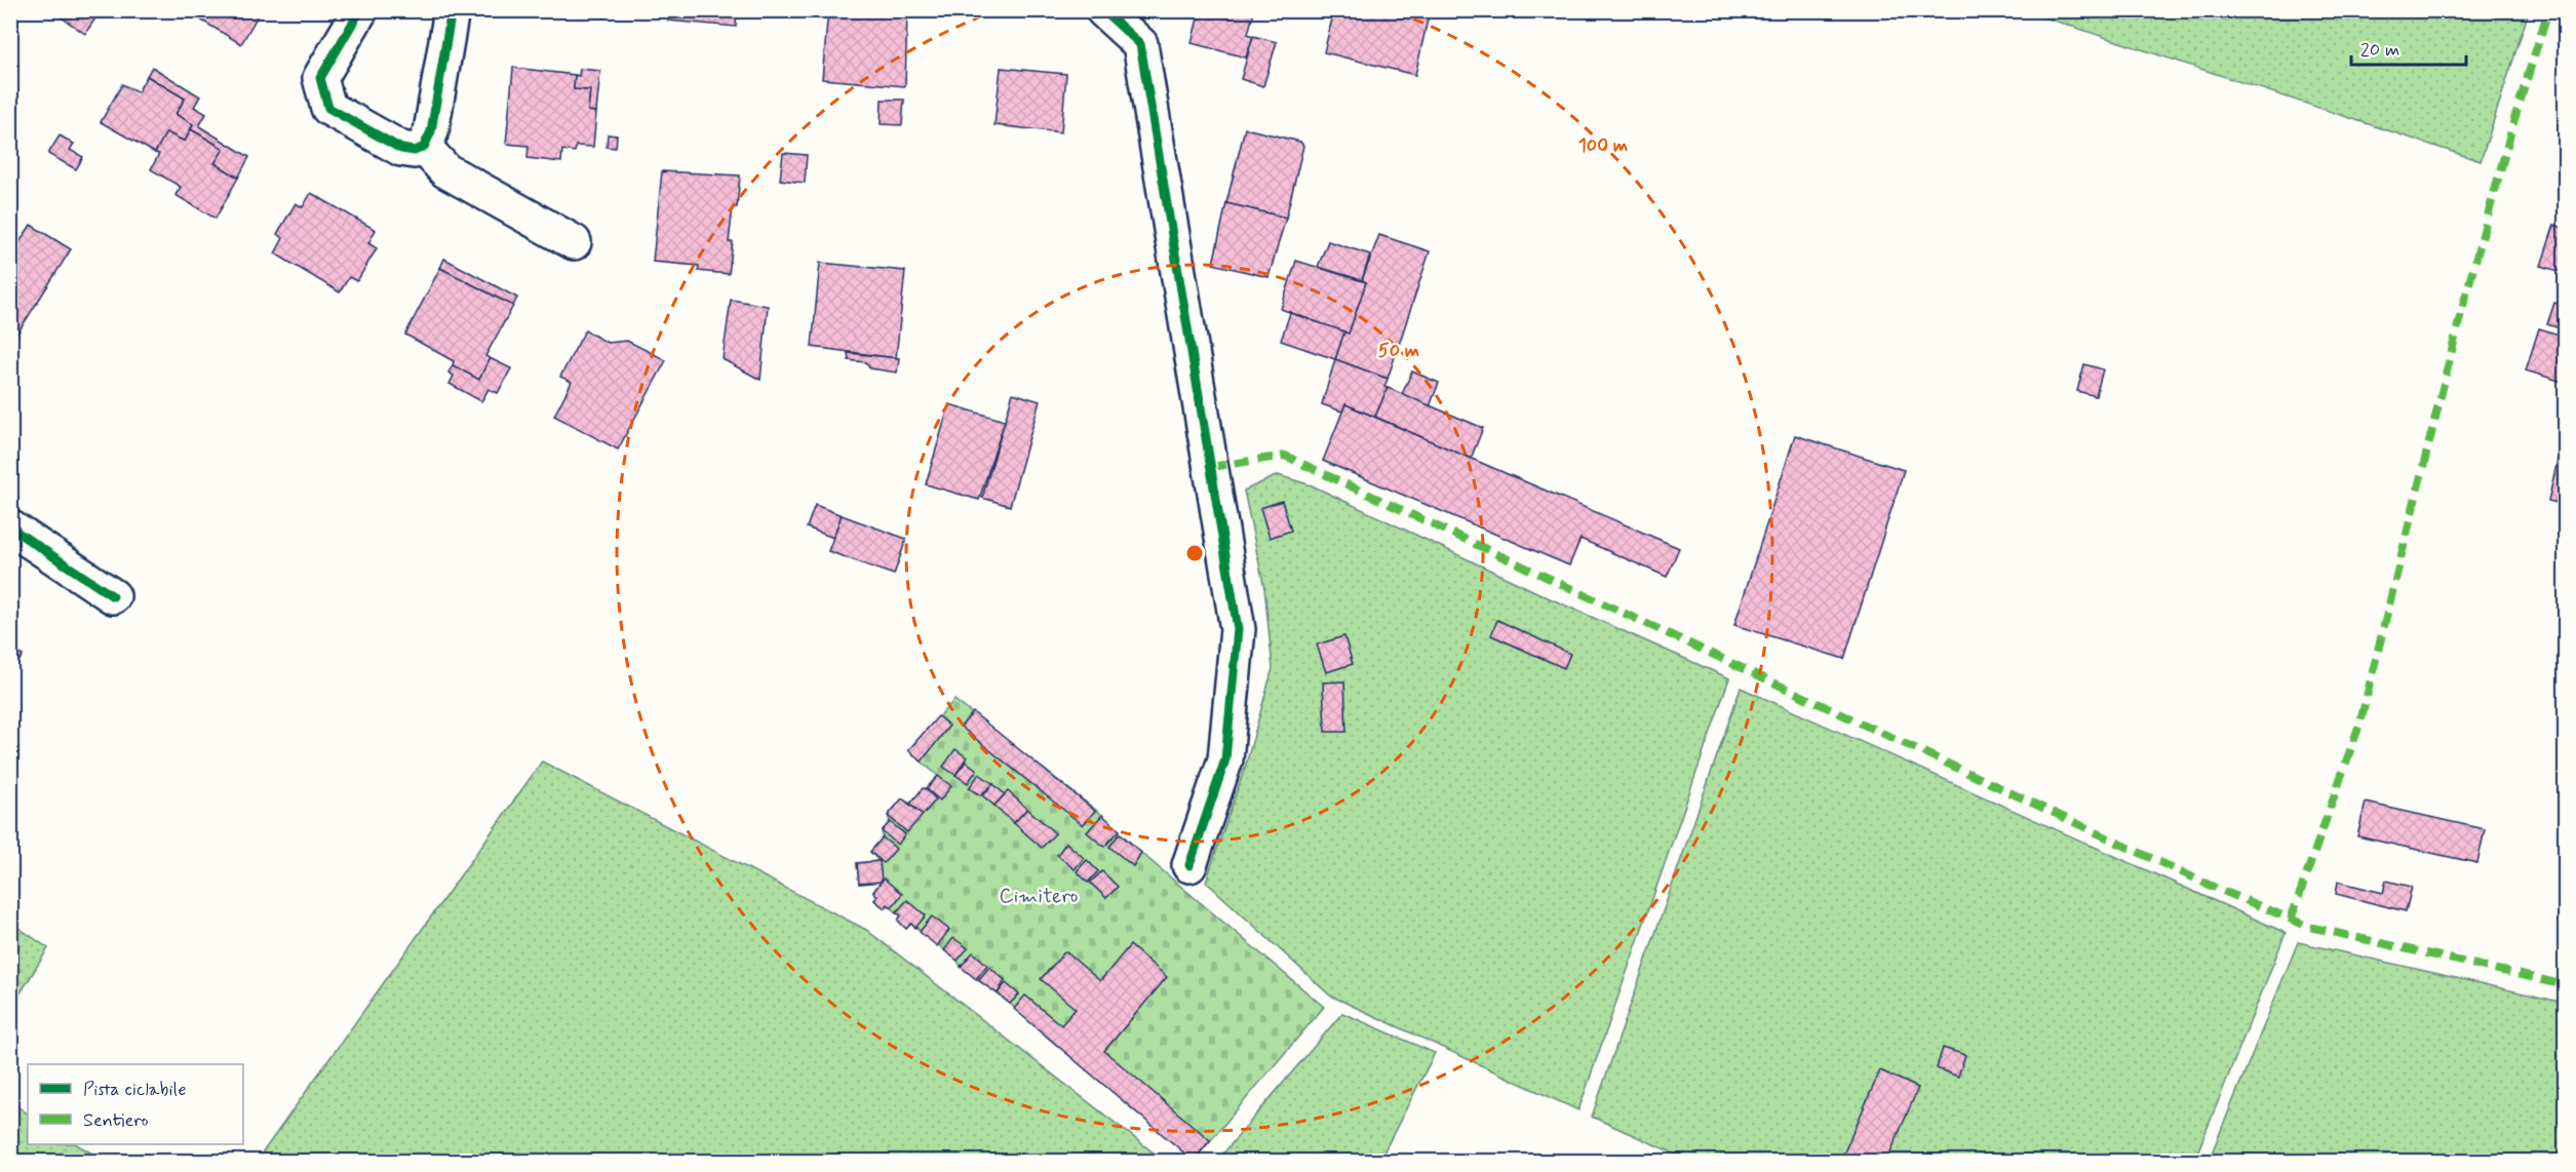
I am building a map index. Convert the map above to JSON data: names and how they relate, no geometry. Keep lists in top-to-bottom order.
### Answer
{
  "parks": ["Cimitero"],
  "legend": ["Pista ciclabile", "Sentiero"],
  "scale_bar": "20 m",
  "rings": ["100 m", "50 m"]
}
